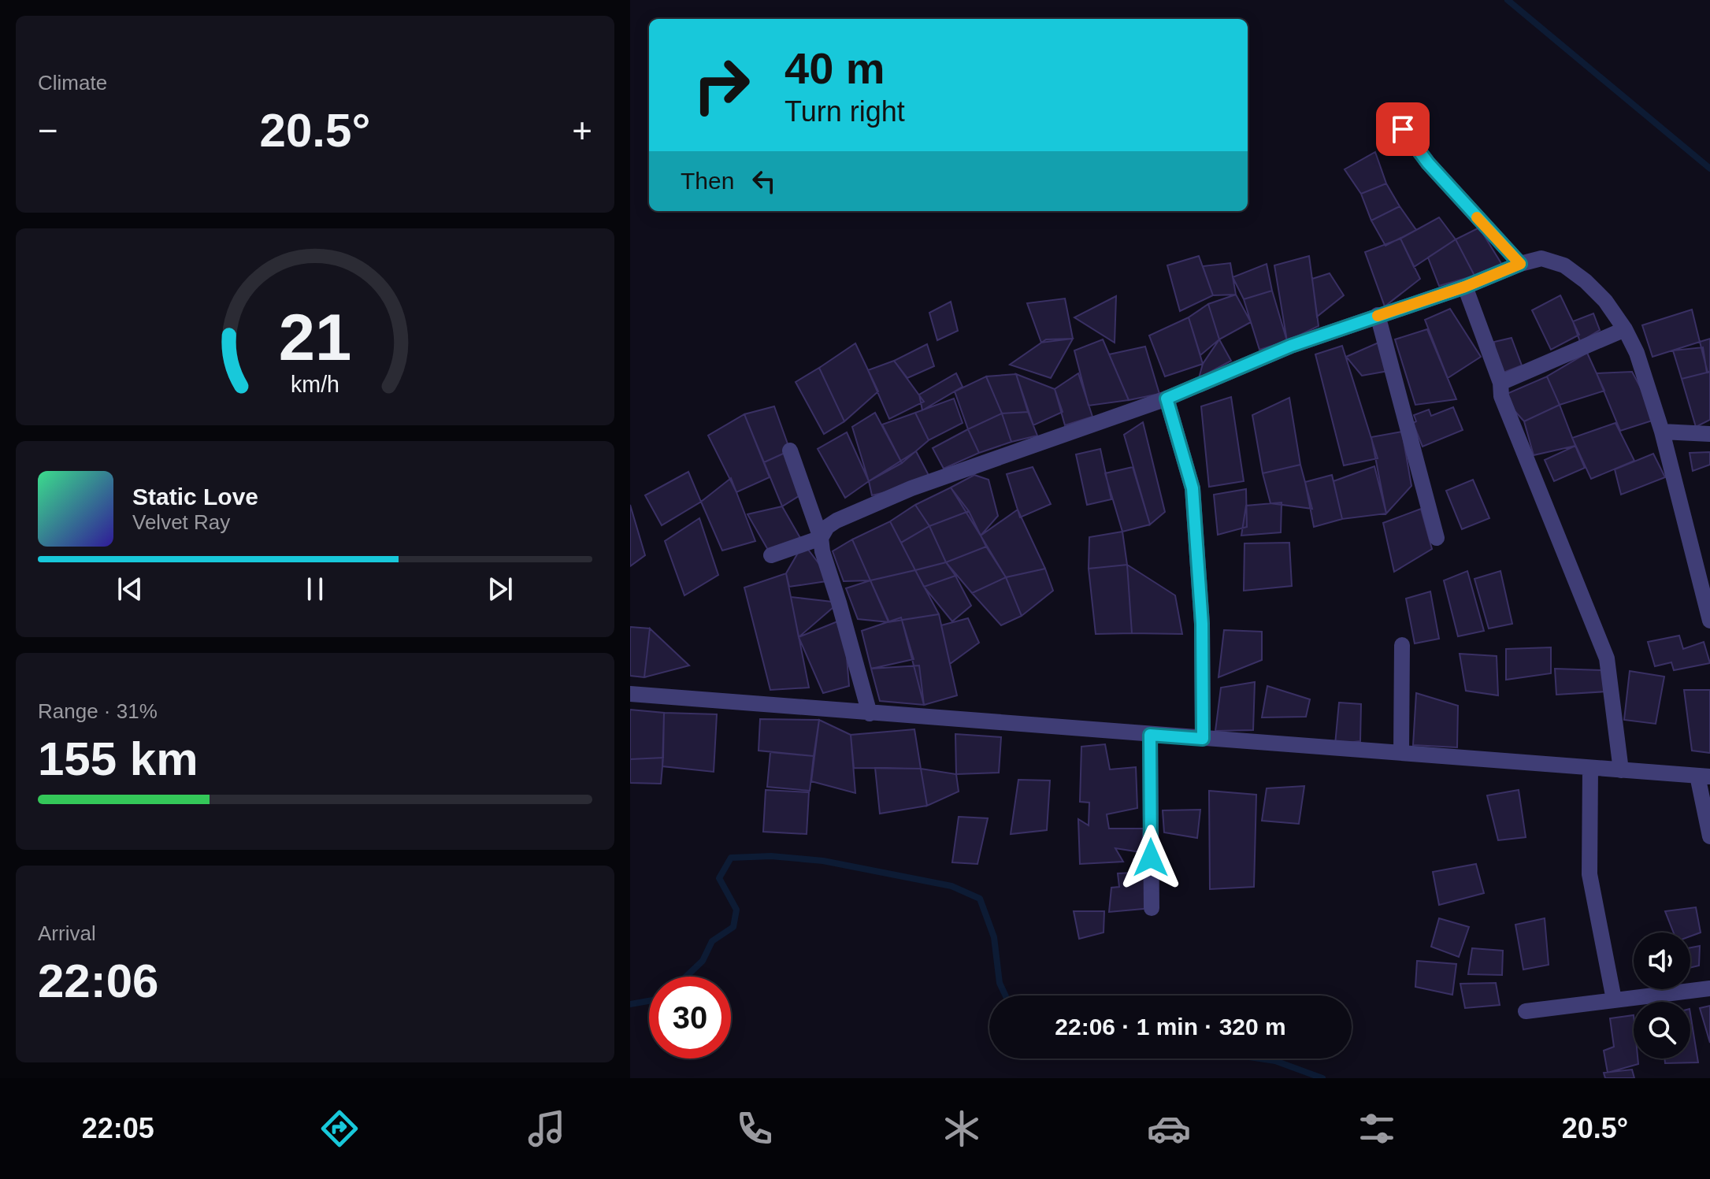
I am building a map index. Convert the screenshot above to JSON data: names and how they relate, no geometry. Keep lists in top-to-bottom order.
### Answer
{
  "page": {
    "tile": [
      "Climate",
      ["Range · 31%", "155 km"],
      ["Arrival", "22:06"]
    ],
    "turn": ["40 m", "Turn right"],
    "heat": ["−", "20.5°", "+"],
    "then": "Then",
    "song": ["Static Love", "Velvet Ray"],
    "limit": "30",
    "trip": "22:06 · 1 min · 320 m",
    "tabs": ["22:05", "20.5°"],
    "gauge": ["21", "km/h"]
  }
}
